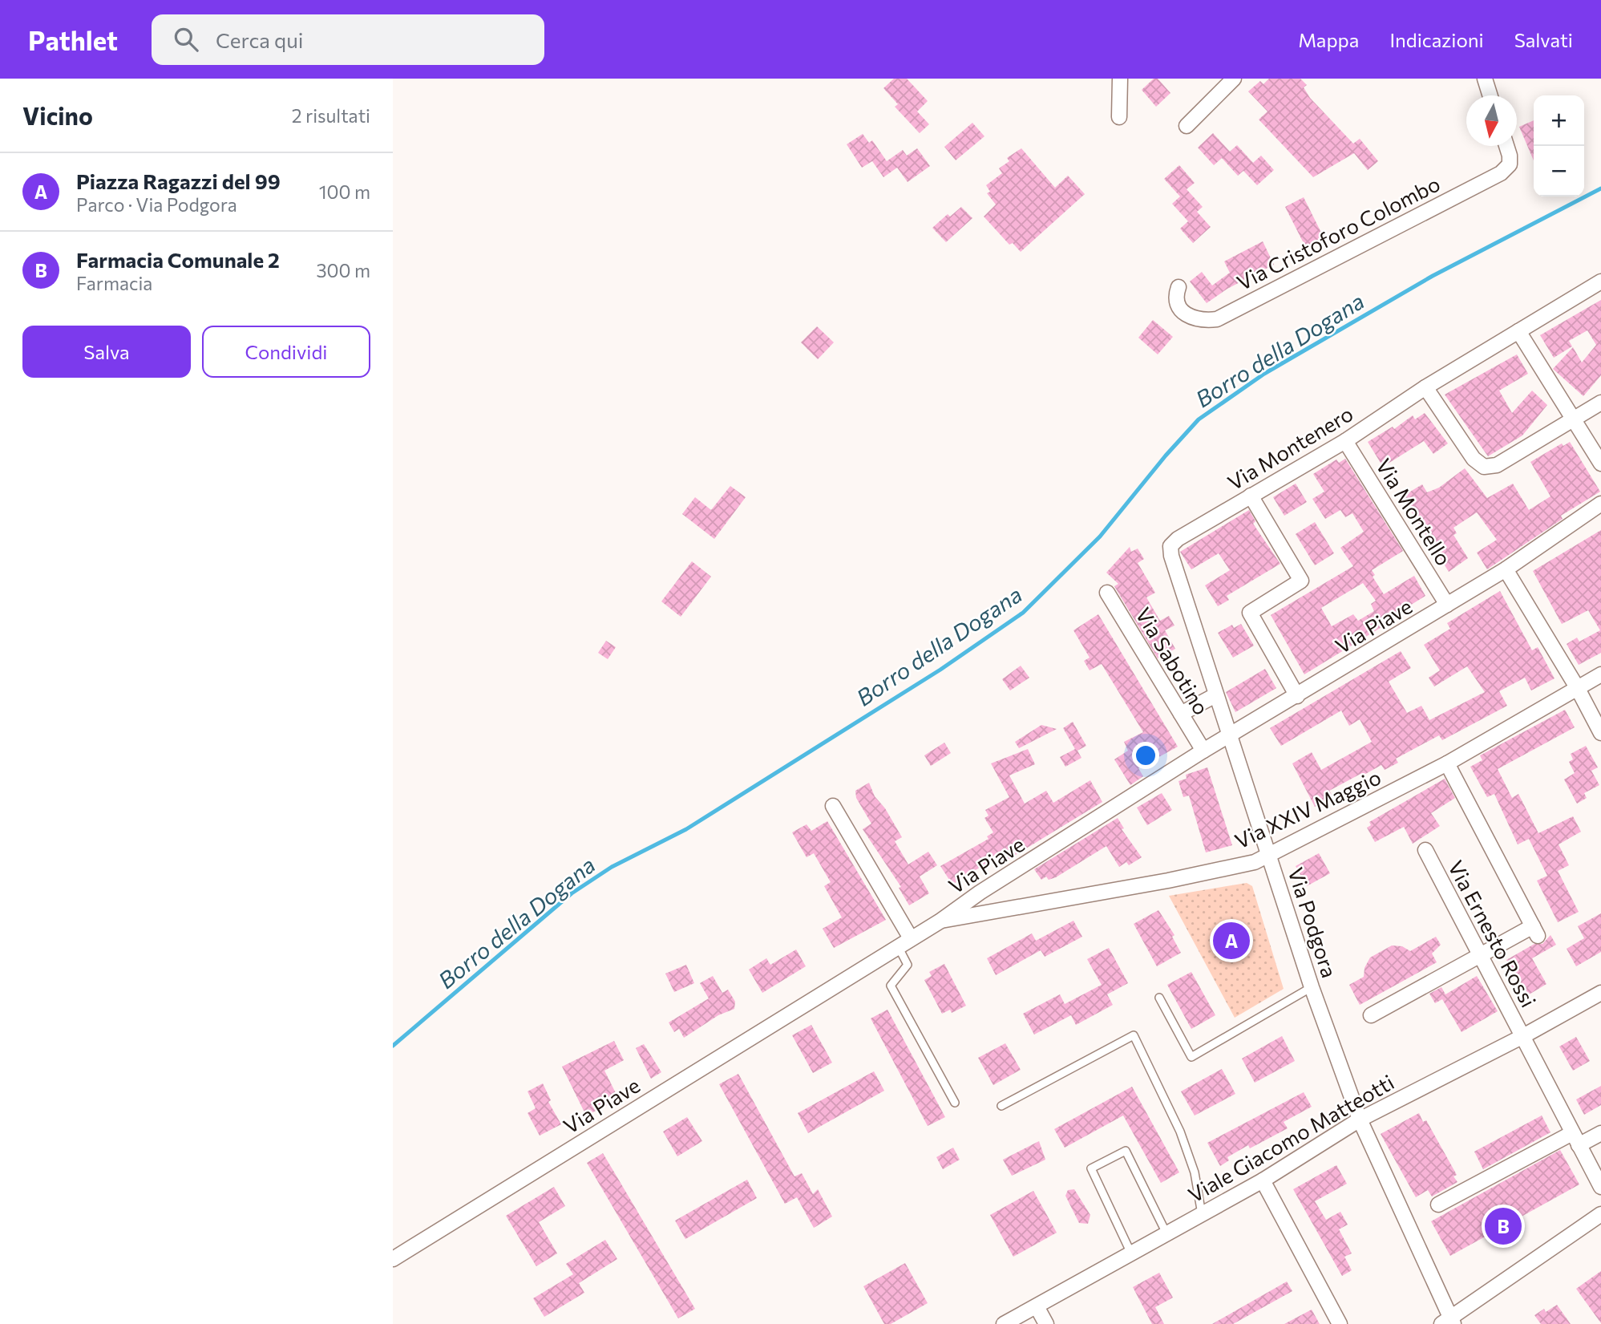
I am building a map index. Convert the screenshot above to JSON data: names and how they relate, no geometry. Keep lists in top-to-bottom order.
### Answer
{
  "streets": {
    "street": [
      "Via Cristoforo Colombo",
      "Via Montenero",
      "Via Montello",
      "Via Piave",
      "Via Sabotino",
      "Via XXIV Maggio",
      "Via Podgora",
      "Via Ernesto Rossi",
      "Viale Giacomo Matteotti"
    ]
  },
  "crossings": [
    ["Via Montenero", "Via Montello"],
    ["Via Montenero", "Via Piave"],
    ["Via Montenero", "Via Podgora"],
    ["Via Montello", "Via Piave"],
    ["Via Piave", "Via Sabotino"],
    ["Via Piave", "Via XXIV Maggio"],
    ["Via Piave", "Via Podgora"],
    ["Via XXIV Maggio", "Via Podgora"],
    ["Via Podgora", "Viale Giacomo Matteotti"],
    ["Via Ernesto Rossi", "Viale Giacomo Matteotti"]
  ],
  "water": ["Borro della Dogana"],
  "north": "bottom",
  "page": {
    "header": "Pathlet",
    "search": "Cerca qui",
    "nav": ["Mappa", "Indicazioni", "Salvati"],
    "heading": ["Vicino", "2 risultati"],
    "map_buttons": ["+", "−"],
    "list": [
      {
        "mark": "A",
        "name": "Piazza Ragazzi del 99",
        "note": "Parco · Via Podgora",
        "value": "100 m"
      },
      {
        "mark": "B",
        "name": "Farmacia Comunale 2",
        "note": "Farmacia",
        "value": "300 m"
      }
    ],
    "buttons": ["Salva", "Condividi"],
    "pins": ["A", "B"]
  }
}
